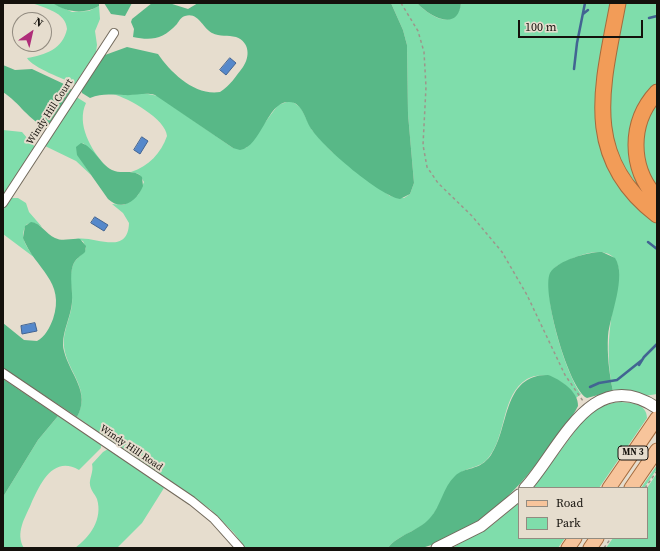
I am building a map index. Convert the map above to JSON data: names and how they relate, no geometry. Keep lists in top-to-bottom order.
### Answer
{
  "streets": {
    "main road": ["MN 3"],
    "street": ["Windy Hill Court", "Windy Hill Road"]
  },
  "legend": ["Road", "Park"],
  "scale_bar": "100 m",
  "north": "top right"
}
